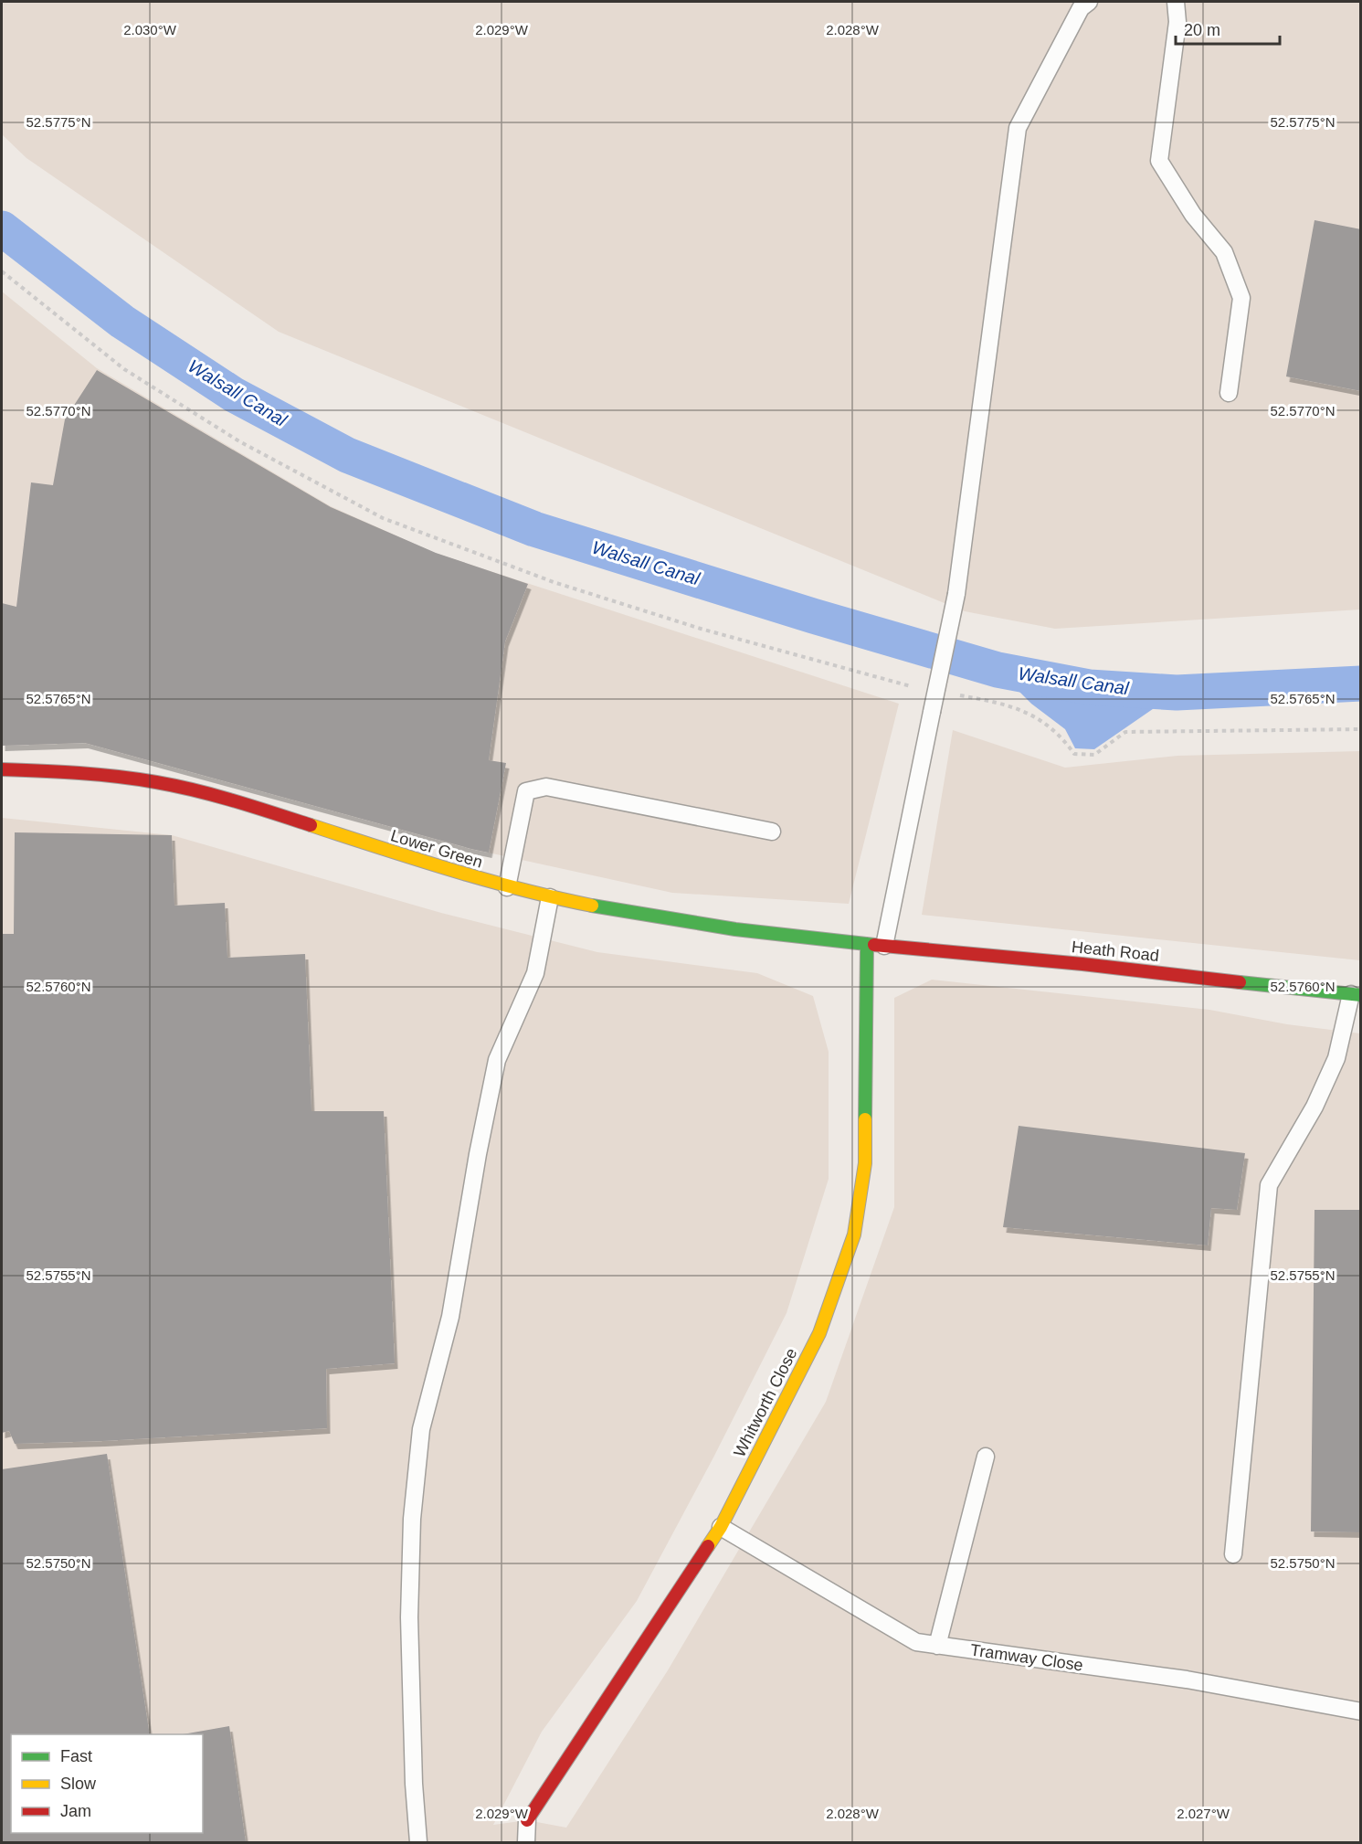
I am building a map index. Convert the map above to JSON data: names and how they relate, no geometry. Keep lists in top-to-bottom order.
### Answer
{
  "streets": {
    "street": ["Lower Green", "Heath Road", "Whitworth Close"],
    "lane": ["Tramway Close"]
  },
  "crossings": [
    ["Lower Green", "Heath Road"],
    ["Lower Green", "Whitworth Close"],
    ["Heath Road", "Whitworth Close"],
    ["Whitworth Close", "Tramway Close"]
  ],
  "water": ["Walsall Canal"],
  "legend": ["Fast", "Slow", "Jam"],
  "scale_bar": "20 m",
  "coordinates": [
    "2.030°W",
    "2.029°W",
    "2.028°W",
    "52.5775°N",
    "52.5770°N",
    "52.5765°N",
    "52.5760°N",
    "52.5755°N",
    "52.5750°N",
    "2.027°W"
  ]
}
